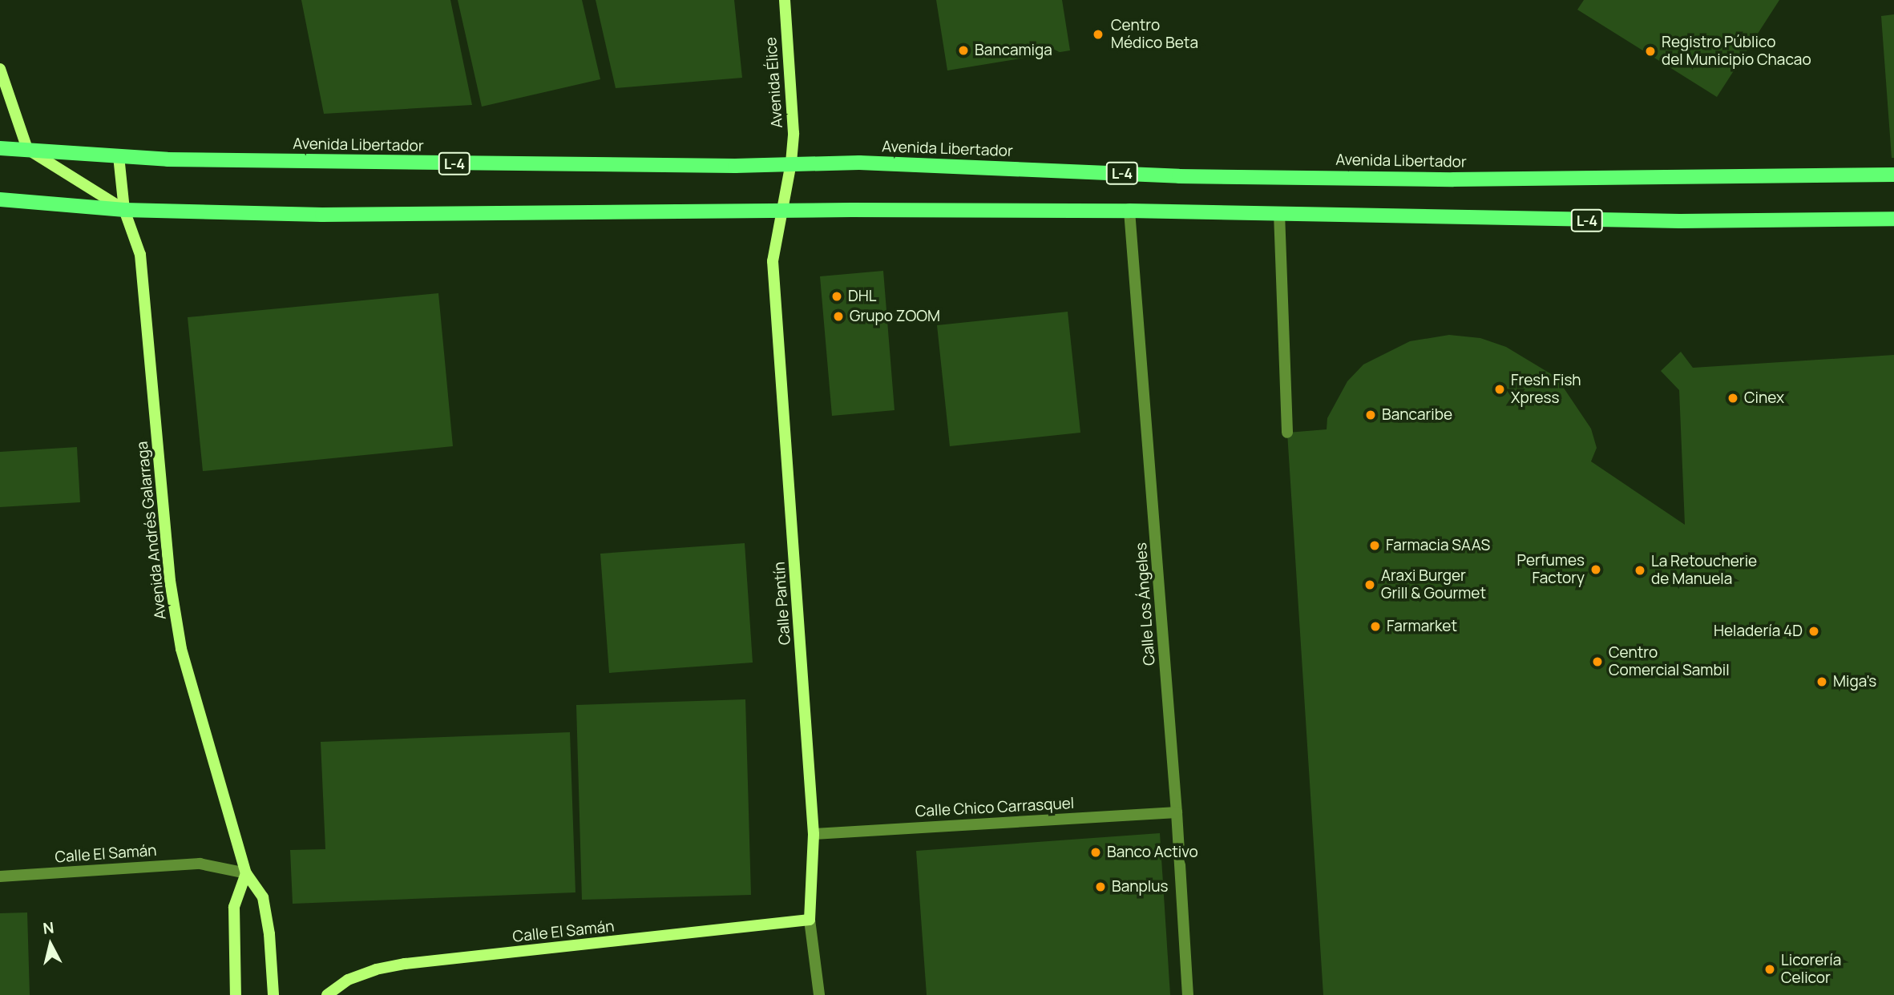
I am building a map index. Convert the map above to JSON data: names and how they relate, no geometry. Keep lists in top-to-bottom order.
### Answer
{
  "streets": {
    "main road": [
      "Avenida Élice",
      "Avenida Libertador",
      "L-4",
      "Avenida Andrés Galarraga",
      "Calle Pantín",
      "Calle El Samán"
    ],
    "street": ["Calle Los Ángeles", "Calle Chico Carrasquel"]
  },
  "crossings": [
    ["Avenida Élice", "Avenida Libertador"],
    ["Avenida Élice", "L-4"],
    ["Avenida Élice", "Calle Pantín"],
    ["Avenida Libertador", "Avenida Andrés Galarraga"],
    ["L-4", "Avenida Andrés Galarraga"],
    ["L-4", "Calle Pantín"],
    ["L-4", "Calle Los Ángeles"],
    ["Avenida Andrés Galarraga", "Calle El Samán"],
    ["Calle Pantín", "Calle Chico Carrasquel"],
    ["Calle Pantín", "Calle El Samán"],
    ["Calle Los Ángeles", "Calle Chico Carrasquel"]
  ],
  "places": [
    "Centro Médico Beta",
    "Bancamiga",
    "Registro Público del Municipio Chacao",
    "DHL",
    "Grupo ZOOM",
    "Fresh Fish Xpress",
    "Cinex",
    "Bancaribe",
    "Farmacia SAAS",
    "Perfumes Factory",
    "La Retoucherie de Manuela",
    "Araxi Burger Grill & Gourmet",
    "Farmarket",
    "Heladería 4D",
    "Centro Comercial Sambil",
    "Miga's",
    "Banco Activo",
    "Banplus",
    "Licorería Celicor"
  ],
  "north": "top"
}
